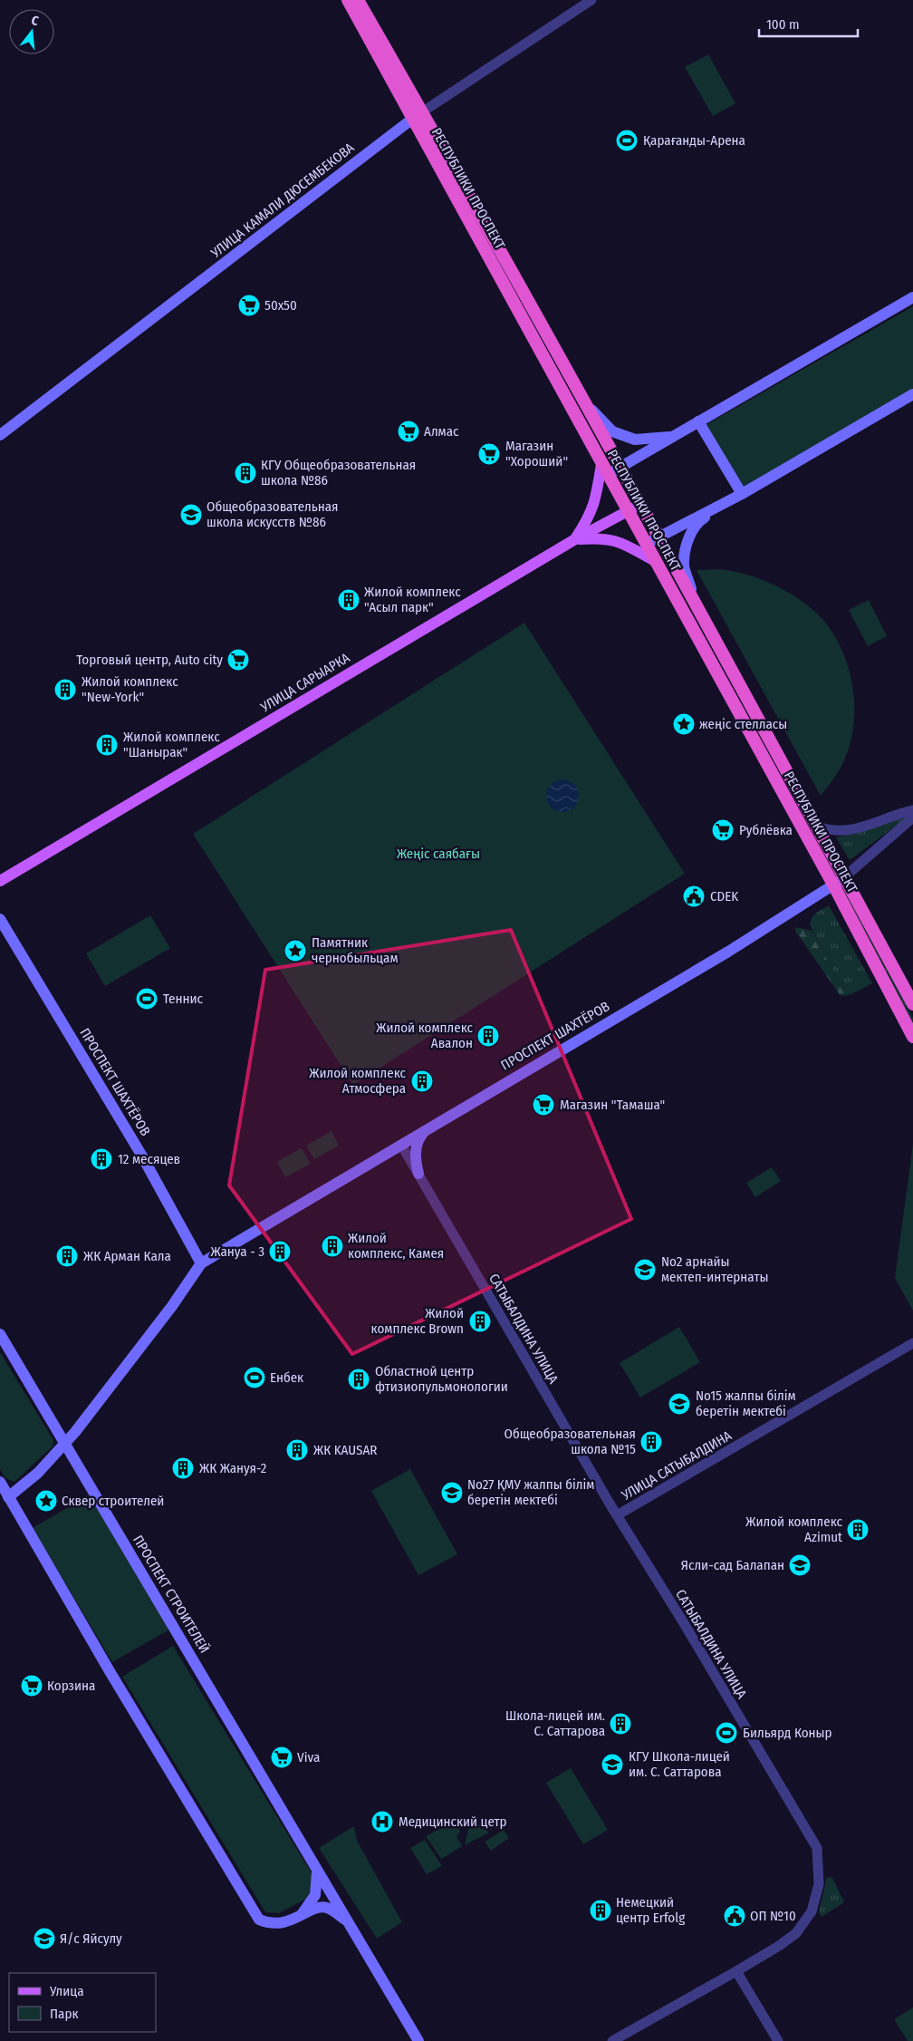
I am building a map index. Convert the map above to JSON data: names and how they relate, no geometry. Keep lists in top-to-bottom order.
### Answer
{
  "streets": {
    "highway": ["РЕСПУБЛИКИ ПРОСПЕКТ"],
    "main road": [
      "УЛИЦА КАМАЛИ ДЮСЕМБЕКОВА",
      "УЛИЦА САРЫАРКА",
      "ПРОСПЕКТ ШАХТЁРОВ",
      "ПРОСПЕКТ СТРОИТЕЛЕЙ"
    ],
    "street": ["САТЫБАЛДИНА УЛИЦА", "УЛИЦА САТЫБАЛДИНА"]
  },
  "crossings": [
    ["РЕСПУБЛИКИ ПРОСПЕКТ", "УЛИЦА КАМАЛИ ДЮСЕМБЕКОВА"],
    ["РЕСПУБЛИКИ ПРОСПЕКТ", "УЛИЦА САРЫАРКА"],
    ["РЕСПУБЛИКИ ПРОСПЕКТ", "ПРОСПЕКТ ШАХТЁРОВ"],
    ["ПРОСПЕКТ ШАХТЁРОВ", "САТЫБАЛДИНА УЛИЦА"],
    ["ПРОСПЕКТ ШАХТЁРОВ", "ПРОСПЕКТ СТРОИТЕЛЕЙ"],
    ["САТЫБАЛДИНА УЛИЦА", "УЛИЦА САТЫБАЛДИНА"]
  ],
  "parks": ["Жеңіс саябағы"],
  "places": {
    "sports": [
      "Қарағанды-Арена",
      "Теннис",
      "Енбек",
      "Бильярд Коныр"
    ],
    "supermarket": [
      "50х50",
      "Алмас",
      "Магазин \"Хороший\"",
      "Торговый центр, Auto city",
      "Рублёвка",
      "Магазин \"Тамаша\"",
      "Корзина",
      "Viva"
    ],
    "building": [
      "КГУ Общеобразовательная школа №86",
      "Жилой комплекс \"Асыл парк\"",
      "Жилой комплекс \"New-York\"",
      "Жилой комплекс \"Шанырак\"",
      "Жилой комплекс Авалон",
      "Жилой комплекс Атмосфера",
      "12 месяцев",
      "Жилой комплекс, Камея",
      "Жануа - 3",
      "ЖК Арман Кала",
      "Жилой комплекс Brown",
      "Областной центр фтизиопульмонологии",
      "Общеобразовательная школа №15",
      "ЖК KAUSAR",
      "ЖК Жануя-2",
      "Жилой комплекс Azimut",
      "Школа-лицей им. С. Саттарова",
      "Немецкий центр Erfolg"
    ],
    "school or university": [
      "Общеобразовательная школа искусств №86",
      "No2 арнайы мектеп-интернаты",
      "No15 жалпы білім беретін мектебі",
      "No27 ҚМУ жалпы білім беретін мектебі",
      "Ясли-сад Балапан",
      "КГУ Школа-лицей им. С. Саттарова",
      "Я/c Яйсулу"
    ],
    "place": ["жеңіс стелласы", "Памятник чернобыльцам", "Сквер строителей"],
    "public building": ["CDEK", "ОП №10"],
    "hospital": ["Медицинский цетр"]
  },
  "legend": ["Улица", "Парк"],
  "scale_bar": "100 m",
  "north": "top"
}
